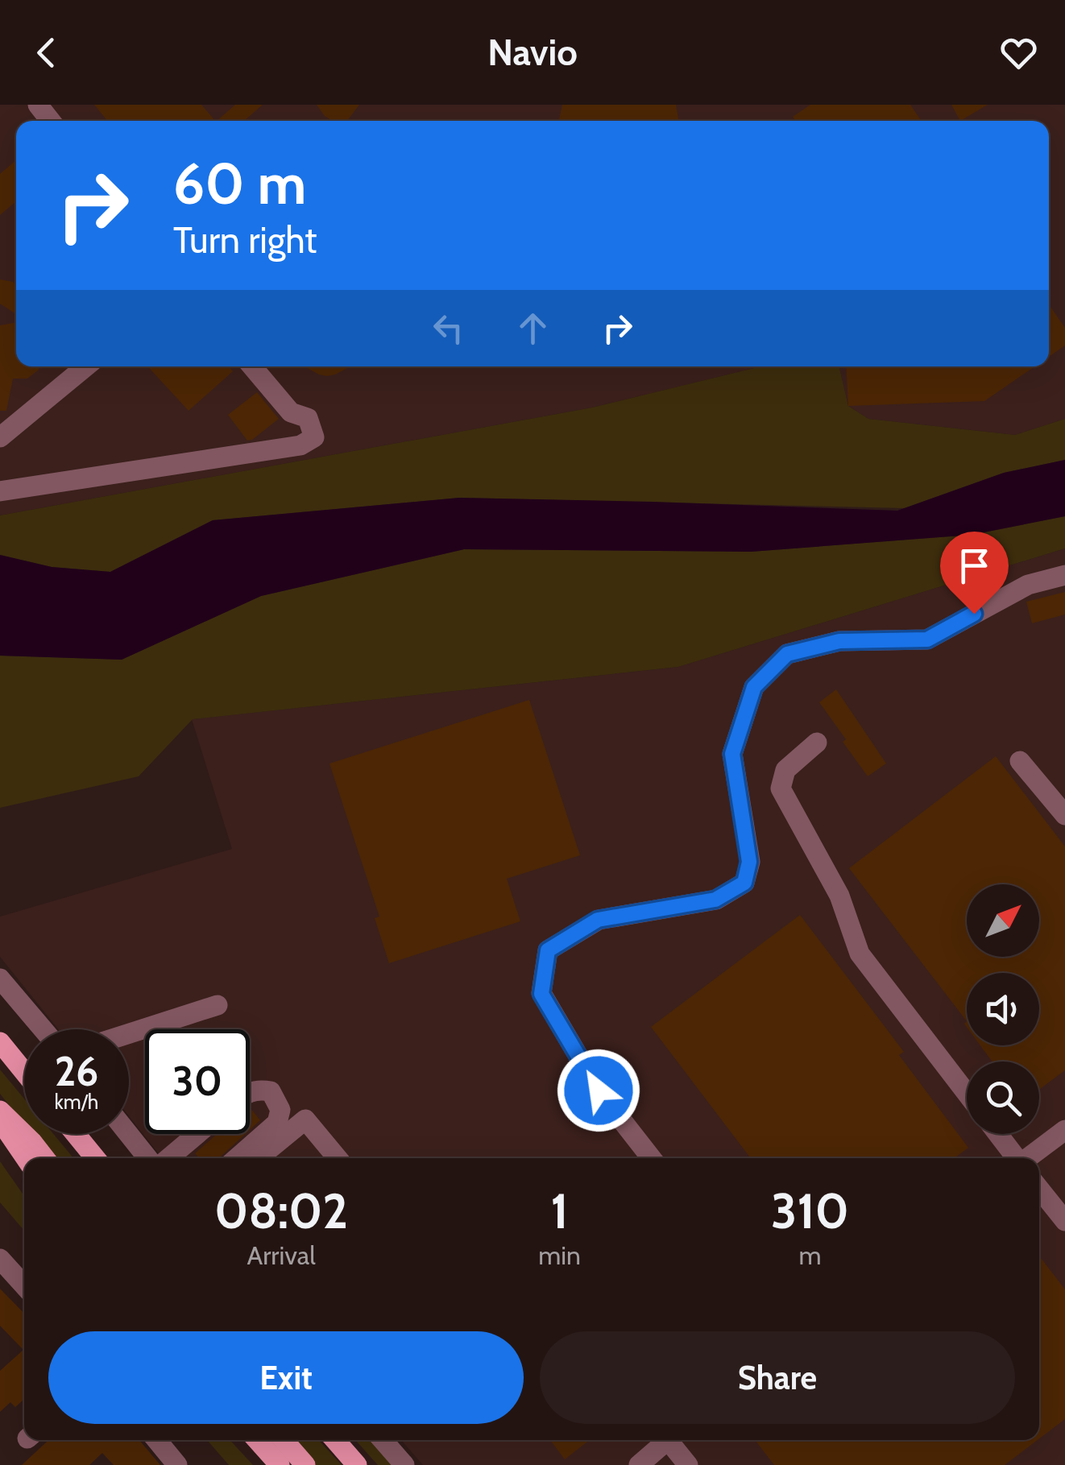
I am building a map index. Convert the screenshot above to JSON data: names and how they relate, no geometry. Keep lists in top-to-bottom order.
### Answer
{
  "north": "top right",
  "page": {
    "header": "Navio",
    "turn": ["60 m", "Turn right"],
    "speed": "26 km/h",
    "limit": "30",
    "eta": [
      "08:02",
      "Arrival",
      "1",
      "min",
      "310",
      "m"
    ],
    "buttons": ["Exit", "Share"]
  }
}
